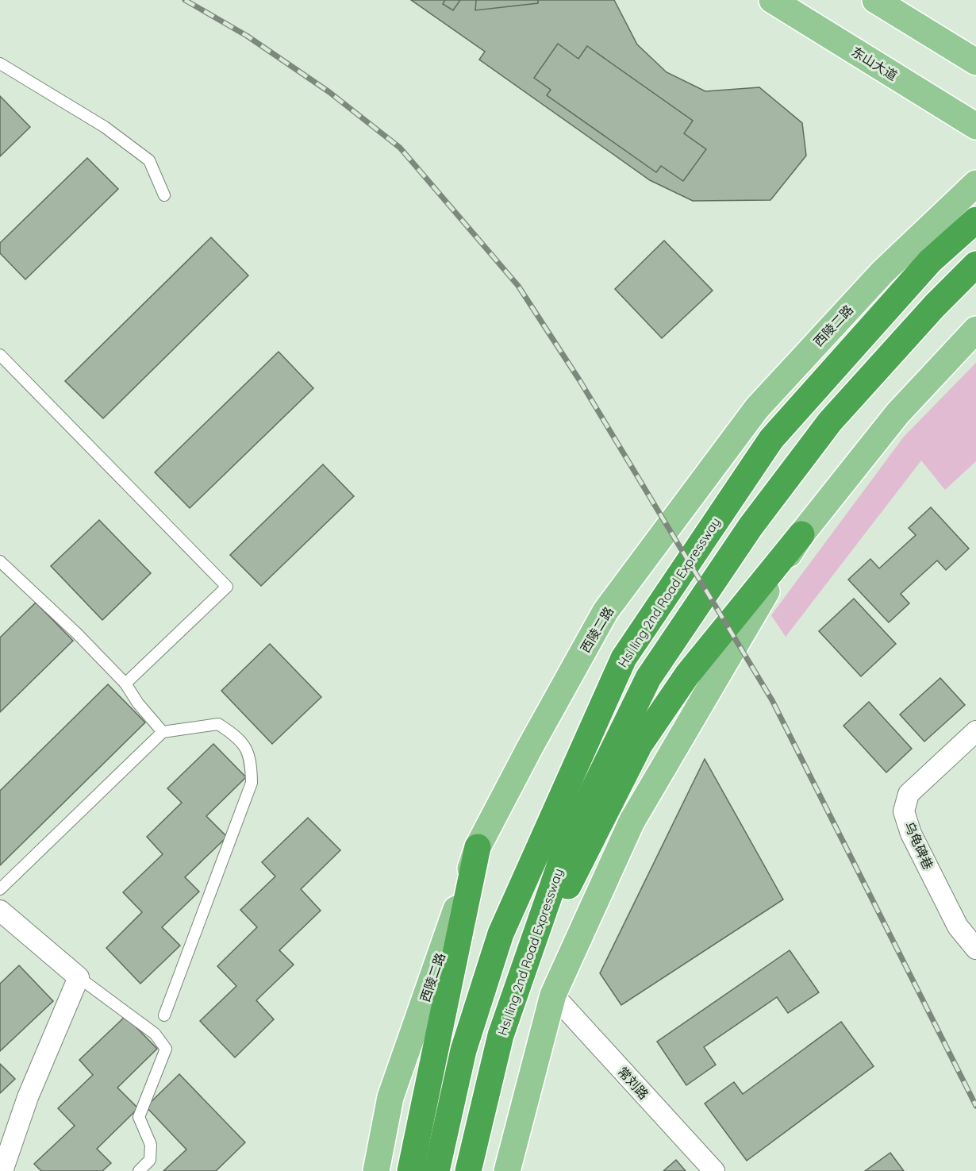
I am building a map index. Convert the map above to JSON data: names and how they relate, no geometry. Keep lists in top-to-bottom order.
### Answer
{
  "streets": {
    "highway": ["Hsi ling 2nd Road Expressway"],
    "main road": ["东山大道", "西陵二路"],
    "street": ["乌龟碑巷", "常刘路"]
  }
}
